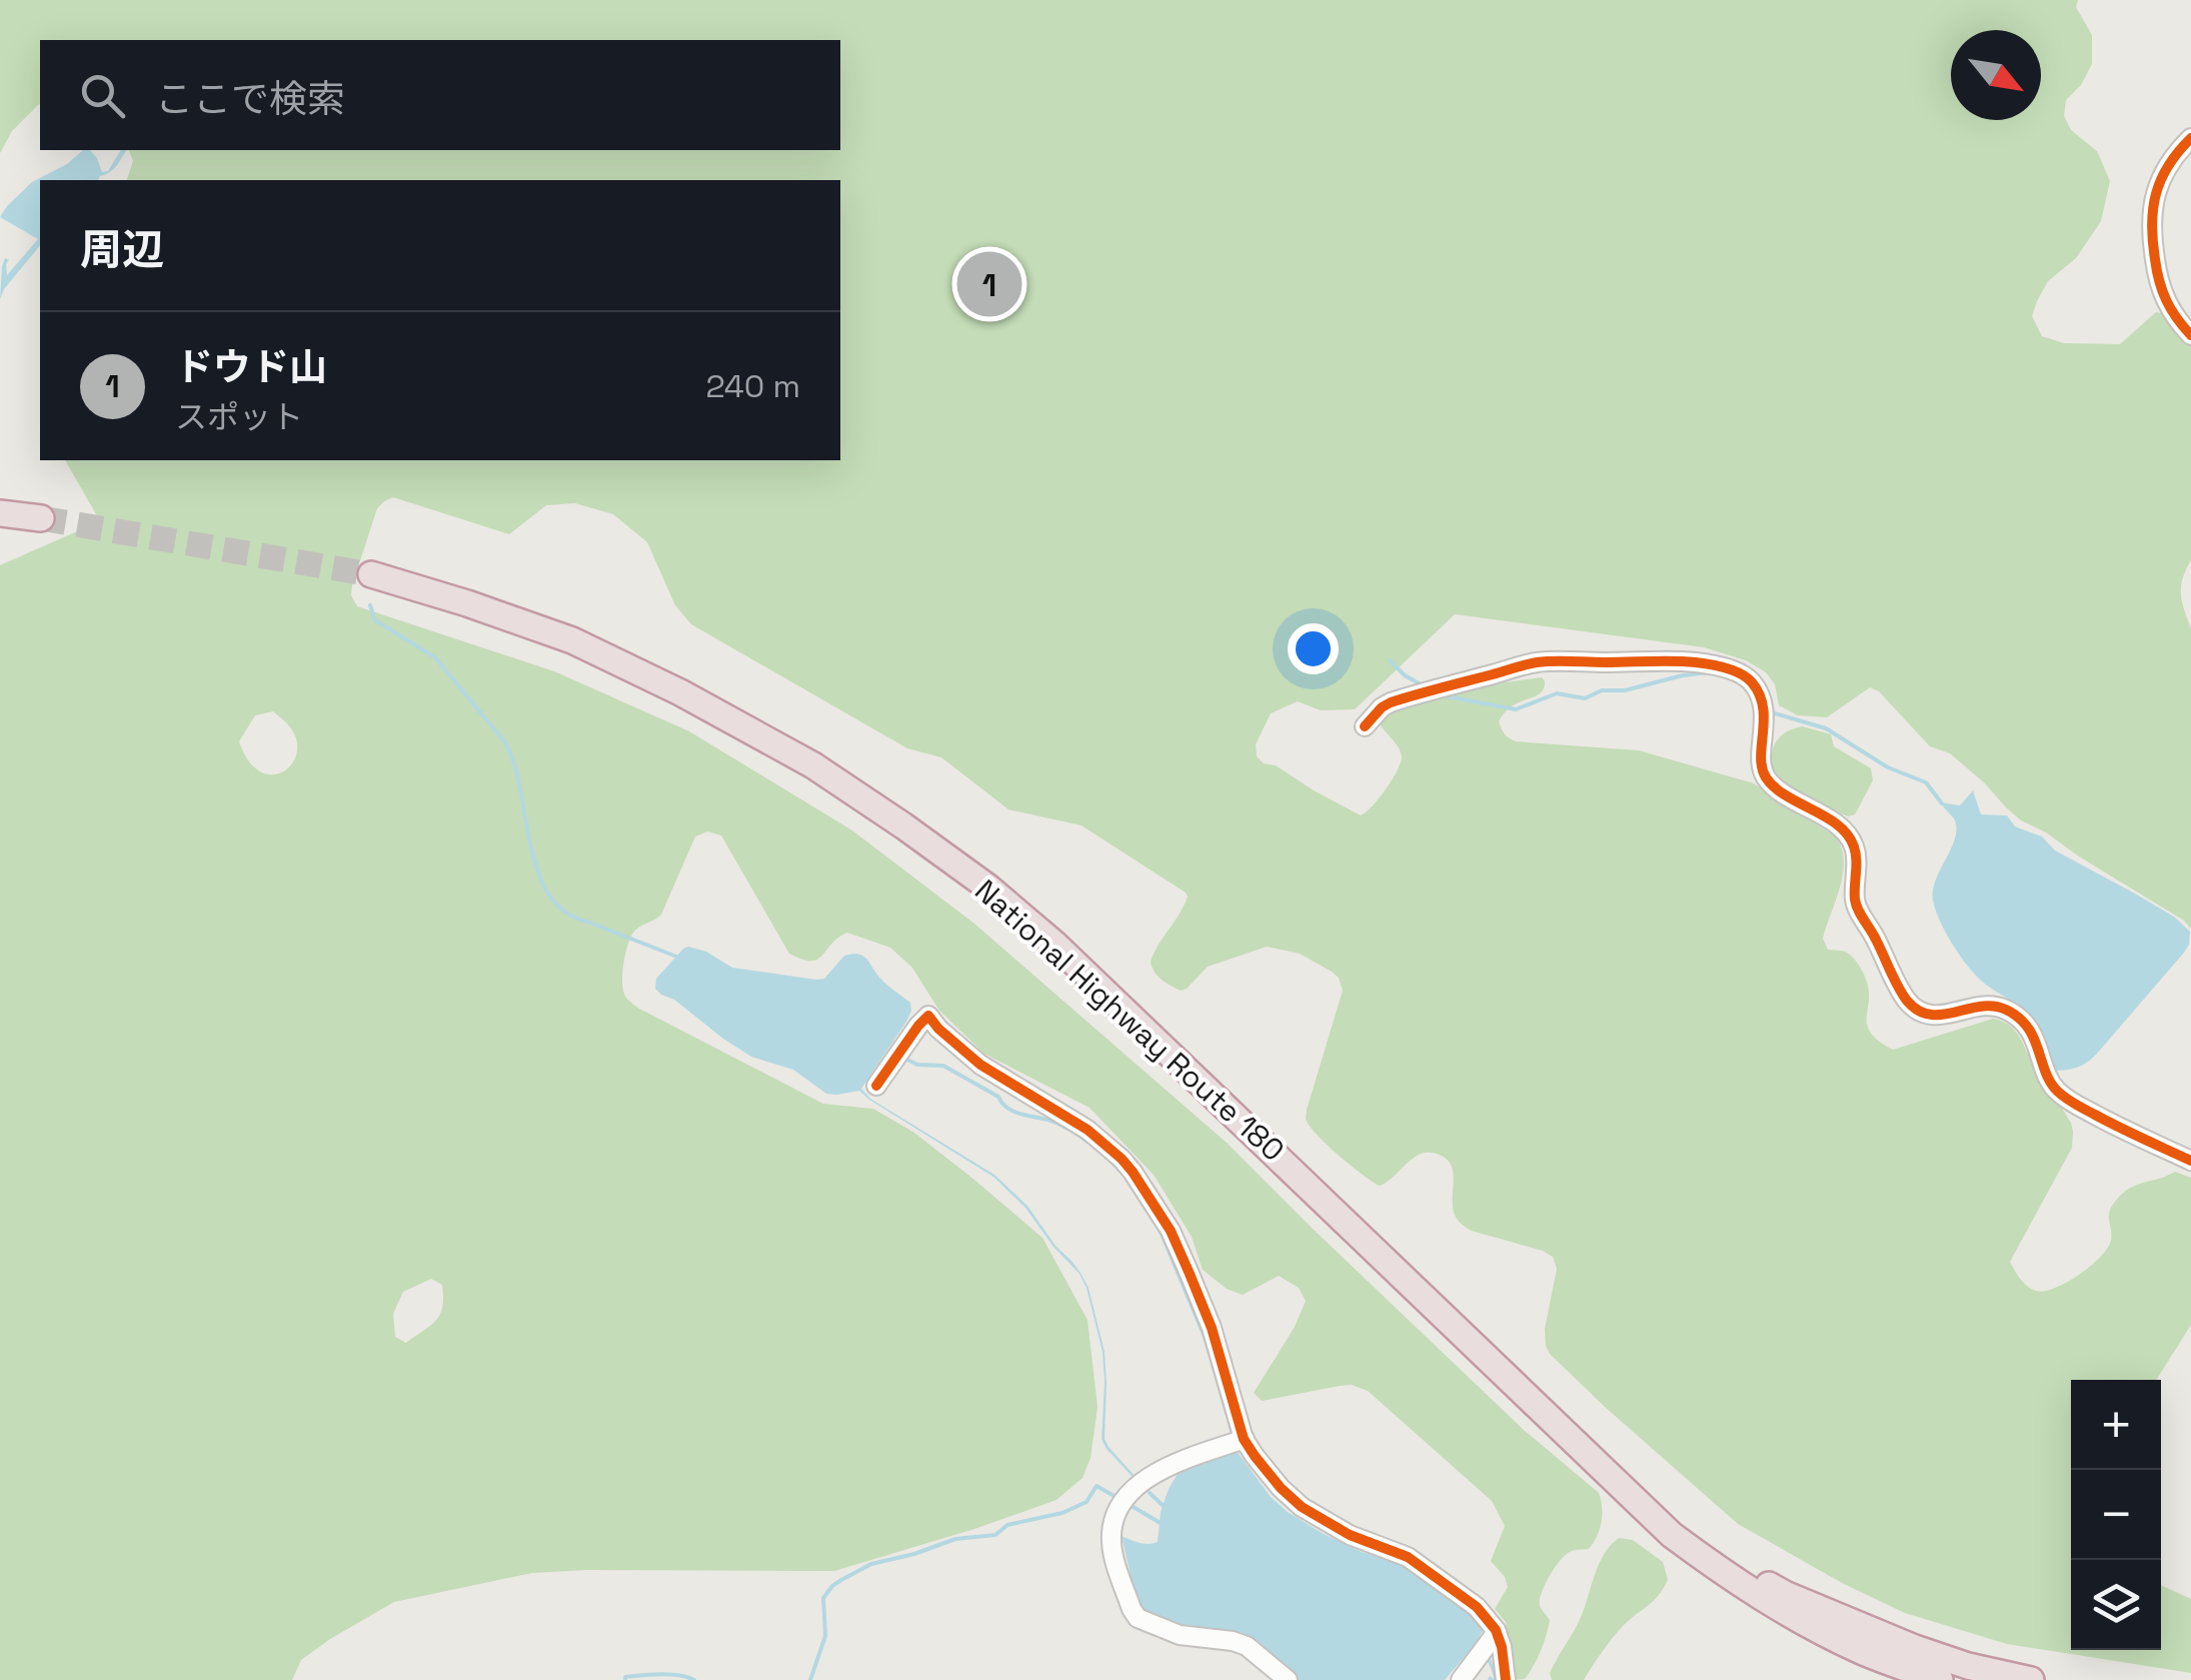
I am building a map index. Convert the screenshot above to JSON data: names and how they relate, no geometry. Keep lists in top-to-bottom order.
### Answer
{
  "streets": {
    "highway": ["National Highway Route 180"]
  },
  "north": "bottom right",
  "page": {
    "search": "ここで検索",
    "heading": "周辺",
    "pins": "1",
    "list": [
      {
        "mark": "1",
        "name": "ドウド山",
        "note": "スポット",
        "value": "240 m"
      }
    ],
    "map_buttons": ["+", "−"]
  }
}
